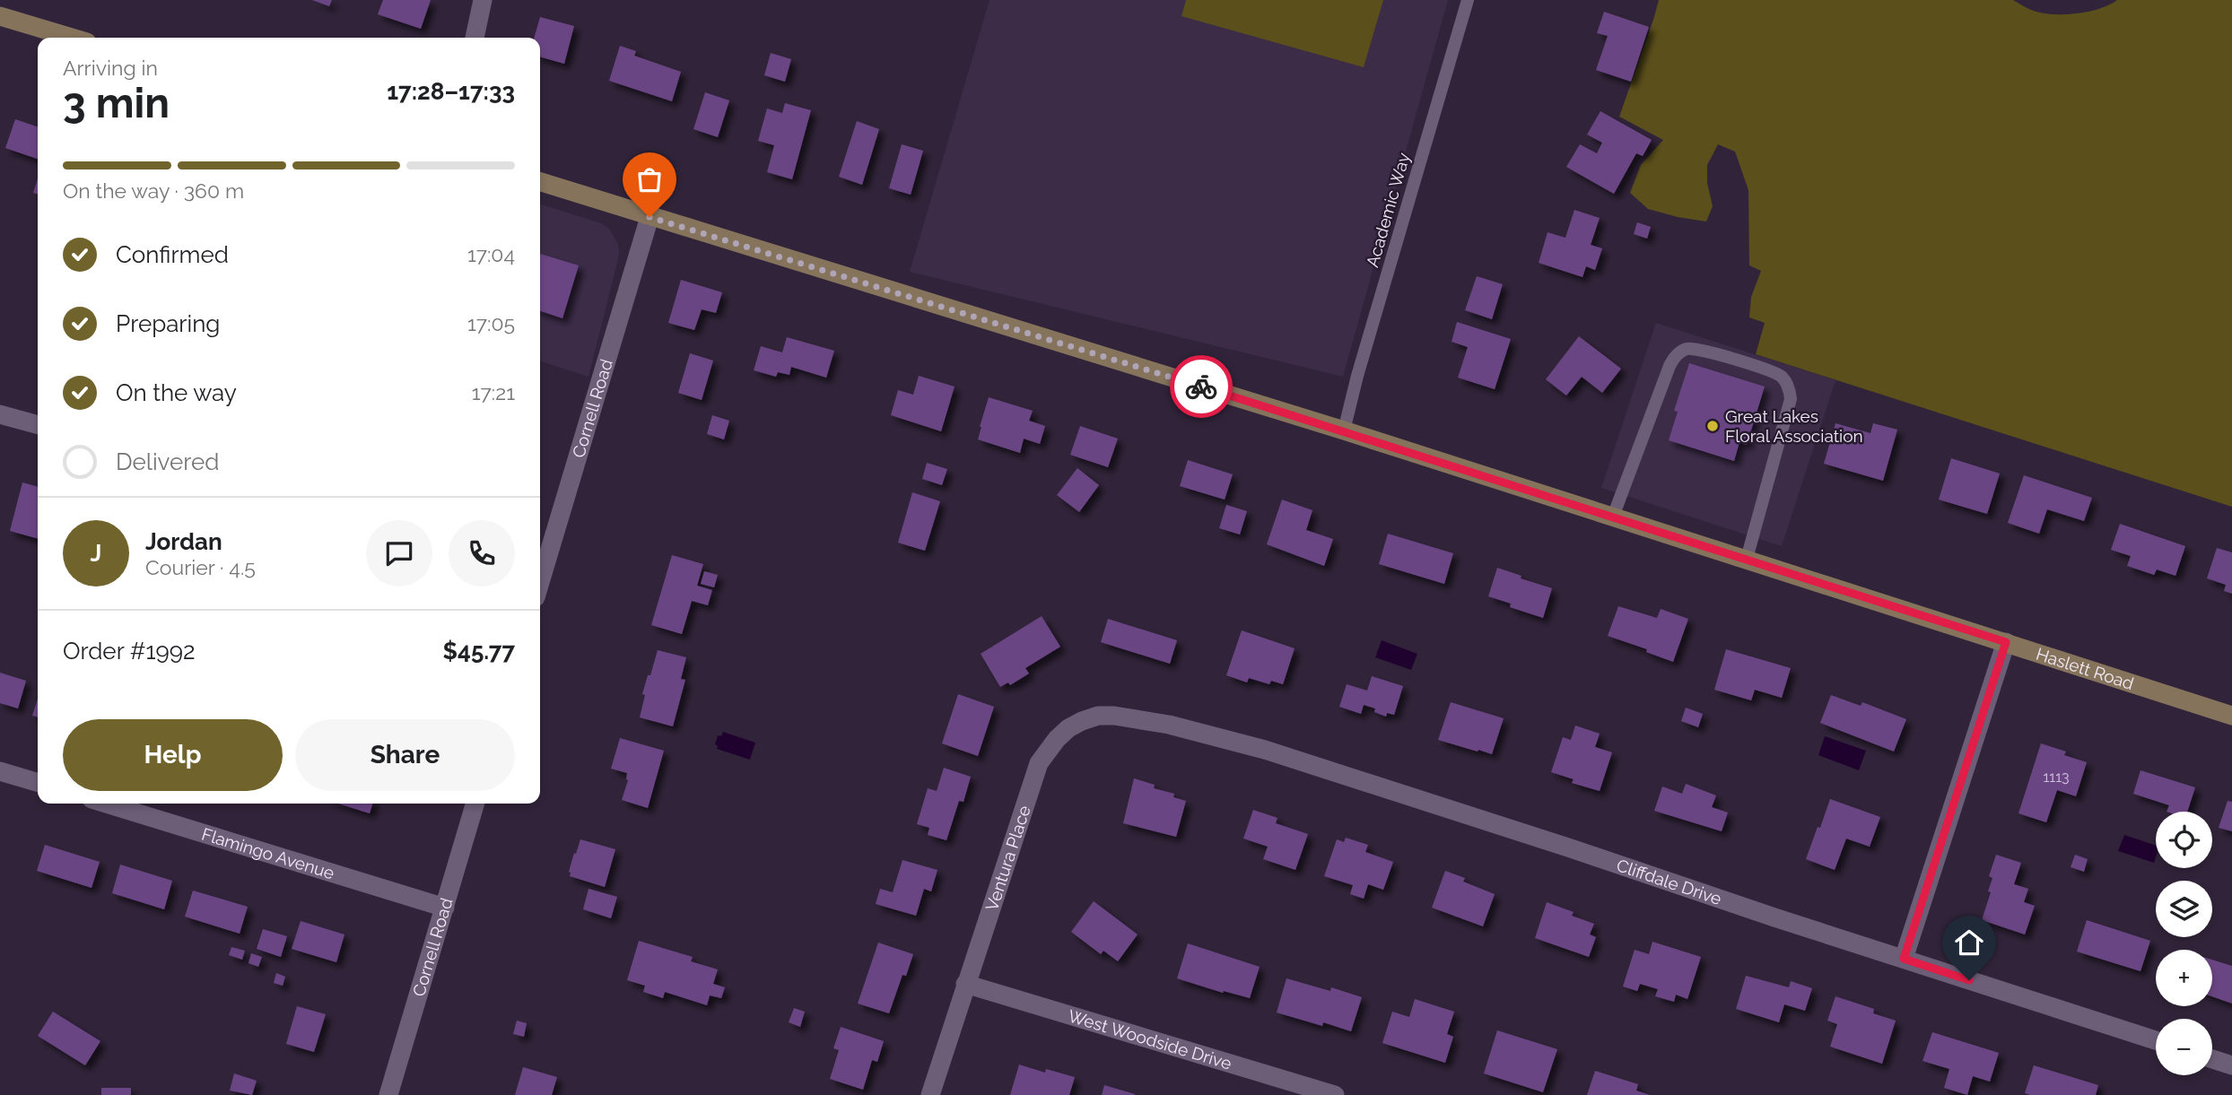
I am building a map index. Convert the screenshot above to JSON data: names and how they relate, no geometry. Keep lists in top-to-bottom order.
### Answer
{
  "streets": {
    "street": [
      "Cornell Road",
      "Haslett Road",
      "Flamingo Avenue",
      "Ventura Place",
      "Cliffdale Drive",
      "West Woodside Drive"
    ],
    "lane": ["Academic Way"]
  },
  "crossings": [
    ["Academic Way", "Haslett Road"],
    ["Cornell Road", "Haslett Road"],
    ["Cornell Road", "Flamingo Avenue"],
    ["Ventura Place", "Cliffdale Drive"],
    ["Ventura Place", "West Woodside Drive"]
  ],
  "places": ["Great Lakes Floral Association"],
  "house_numbers": ["1113"],
  "page": {
    "heading": ["3 min", "Arriving in", "17:28–17:33"],
    "panel": [
      "Jordan",
      "Courier · 4.5",
      "Order #1992",
      "$45.77"
    ],
    "bar": "On the way · 360 m",
    "list": [
      ["Confirmed", "17:04"],
      ["Preparing", "17:05"],
      ["On the way", "17:21"],
      "Delivered"
    ],
    "round": "J",
    "buttons": ["Help", "Share"],
    "map_buttons": ["+", "−"]
  }
}
